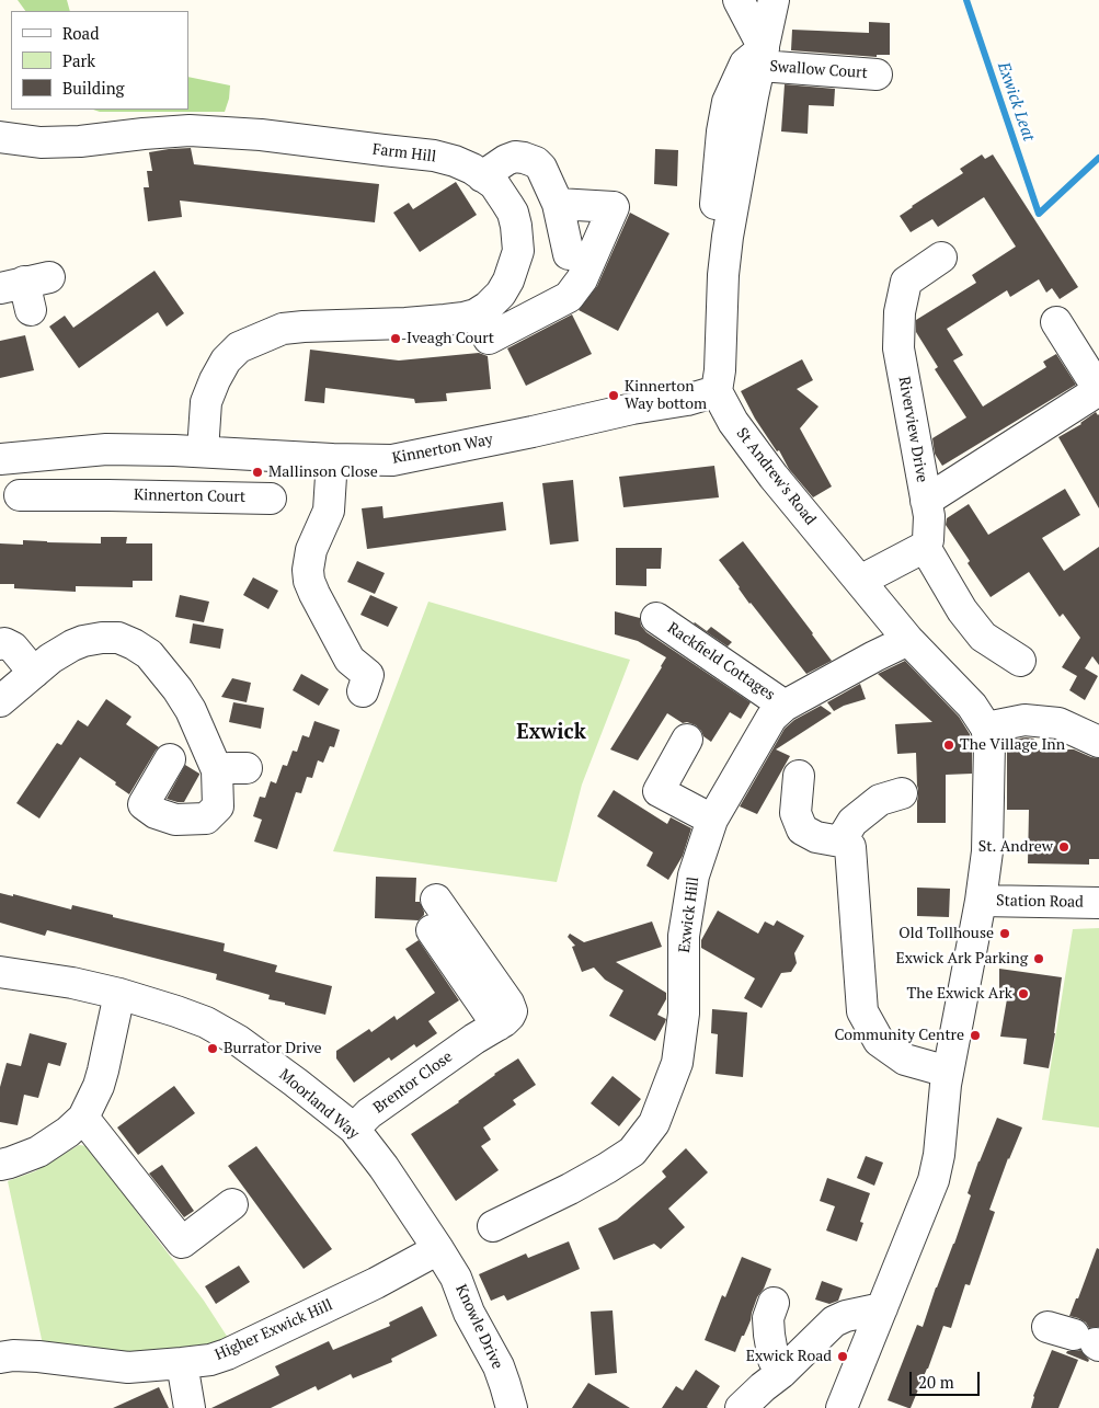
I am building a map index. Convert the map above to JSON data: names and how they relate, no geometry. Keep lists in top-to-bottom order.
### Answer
{
  "streets": {
    "street": [
      "Swallow Court",
      "Farm Hill",
      "Riverview Drive",
      "Kinnerton Way",
      "St Andrew's Road",
      "Kinnerton Court",
      "Rackfield Cottages",
      "Station Road",
      "Exwick Hill",
      "Brentor Close",
      "Moorland Way",
      "Knowle Drive",
      "Higher Exwick Hill"
    ]
  },
  "crossings": [
    ["Farm Hill", "Kinnerton Way"],
    ["Kinnerton Way", "St Andrew's Road"],
    ["St Andrew's Road", "Station Road"],
    ["St Andrew's Road", "Exwick Hill"],
    ["Rackfield Cottages", "Exwick Hill"],
    ["Brentor Close", "Moorland Way"],
    ["Moorland Way", "Knowle Drive"],
    ["Moorland Way", "Higher Exwick Hill"],
    ["Knowle Drive", "Higher Exwick Hill"]
  ],
  "districts": ["Exwick"],
  "water": ["Exwick Leat"],
  "places": [
    "Iveagh Court",
    "Kinnerton Way bottom",
    "Mallinson Close",
    "The Village Inn",
    "St. Andrew",
    "Old Tollhouse",
    "Exwick Ark Parking",
    "The Exwick Ark",
    "Community Centre",
    "Burrator Drive",
    "Exwick Road"
  ],
  "legend": ["Road", "Park", "Building"],
  "scale_bar": "20 m"
}
